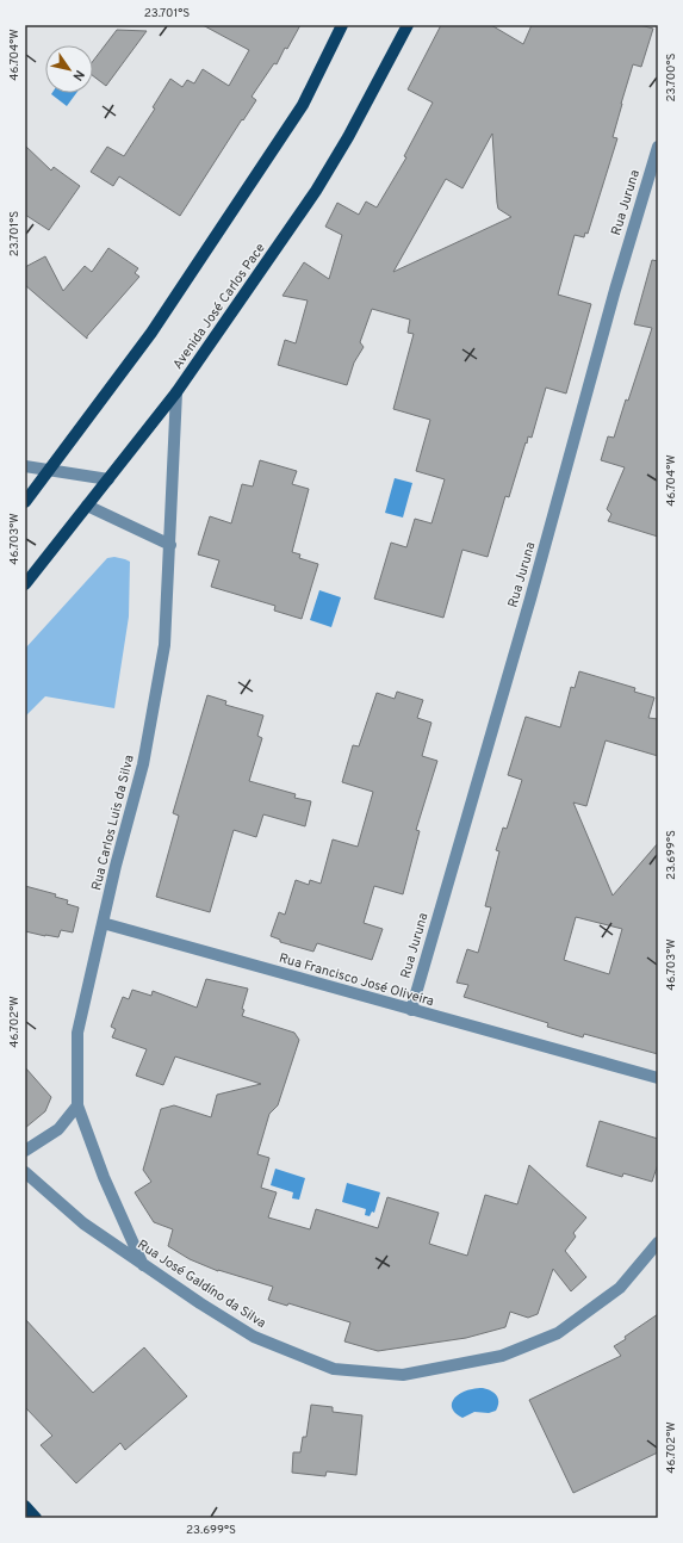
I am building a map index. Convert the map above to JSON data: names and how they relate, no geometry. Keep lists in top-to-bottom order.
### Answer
{
  "streets": {
    "main road": ["Avenida José Carlos Pace"],
    "street": [
      "Rua Juruna",
      "Rua Carlos Luis da Silva",
      "Rua Francisco José Oliveira",
      "Rua José Galdíno da Silva"
    ]
  },
  "crossings": [
    ["Rua Juruna", "Rua Francisco José Oliveira"],
    ["Avenida José Carlos Pace", "Rua Carlos Luis da Silva"],
    ["Rua Carlos Luis da Silva", "Rua Francisco José Oliveira"],
    ["Rua Carlos Luis da Silva", "Rua José Galdíno da Silva"]
  ],
  "north": "bottom right",
  "coordinates": [
    "23.701°S",
    "46.704°W",
    "23.700°S",
    "46.703°W",
    "23.699°S",
    "46.702°W"
  ]
}
